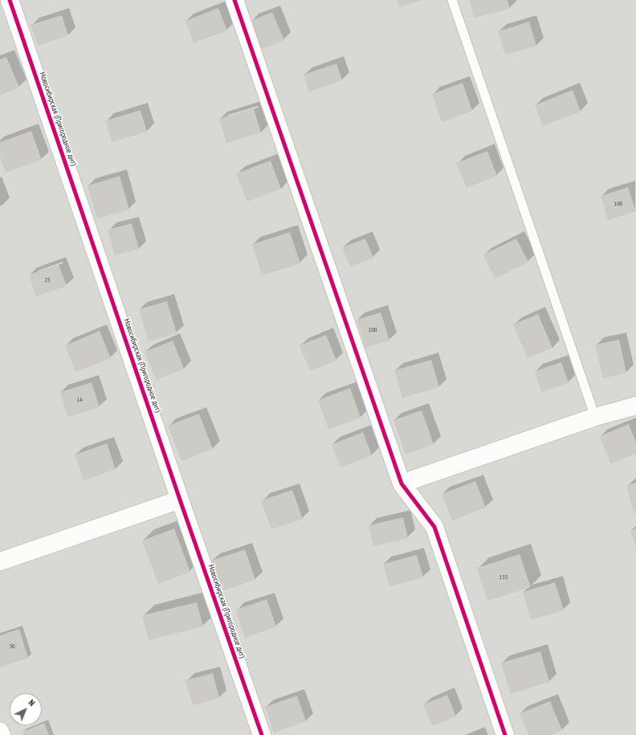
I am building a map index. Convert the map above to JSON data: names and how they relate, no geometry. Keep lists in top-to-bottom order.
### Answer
{
  "streets": {
    "street": ["Новосибирская (Пригородное днт)"]
  },
  "house_numbers": [
    "106",
    "25",
    "100",
    "14",
    "155",
    "30"
  ],
  "north": "top right"
}
